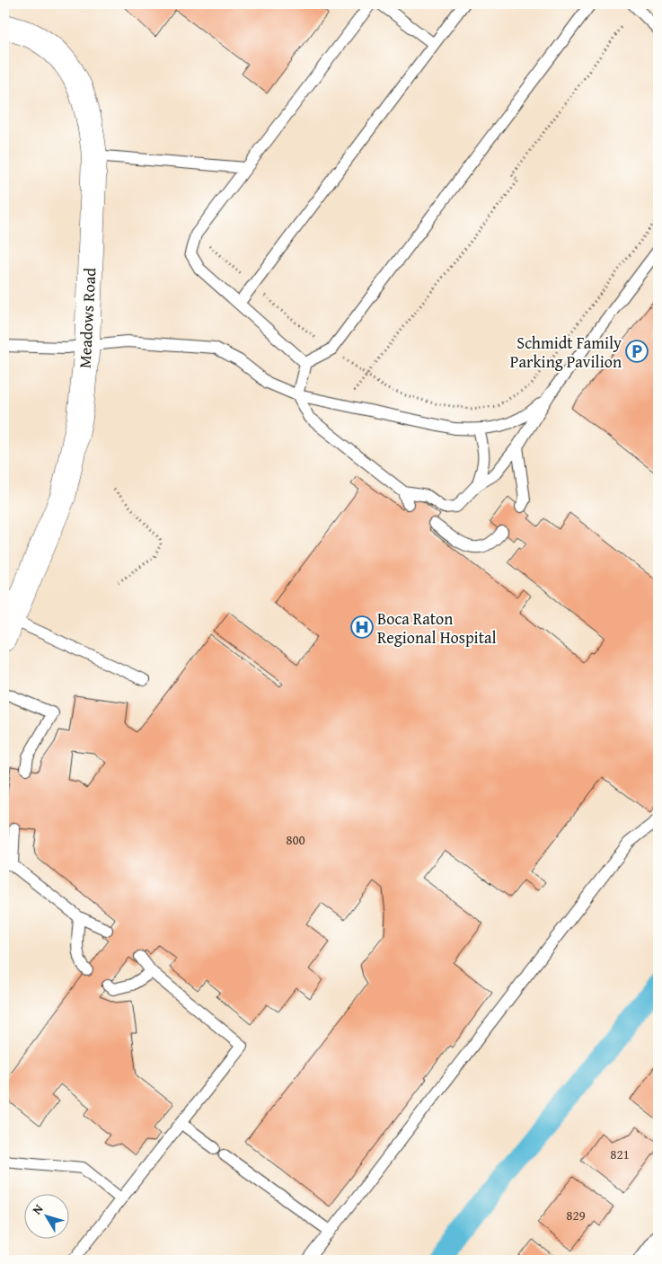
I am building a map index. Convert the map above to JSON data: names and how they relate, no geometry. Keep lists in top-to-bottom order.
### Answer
{
  "streets": {
    "street": ["Meadows Road"]
  },
  "places": {
    "parking": ["Schmidt Family Parking Pavilion"],
    "hospital": ["Boca Raton Regional Hospital"]
  },
  "house_numbers": ["800", "821", "829"],
  "north": "top left"
}
